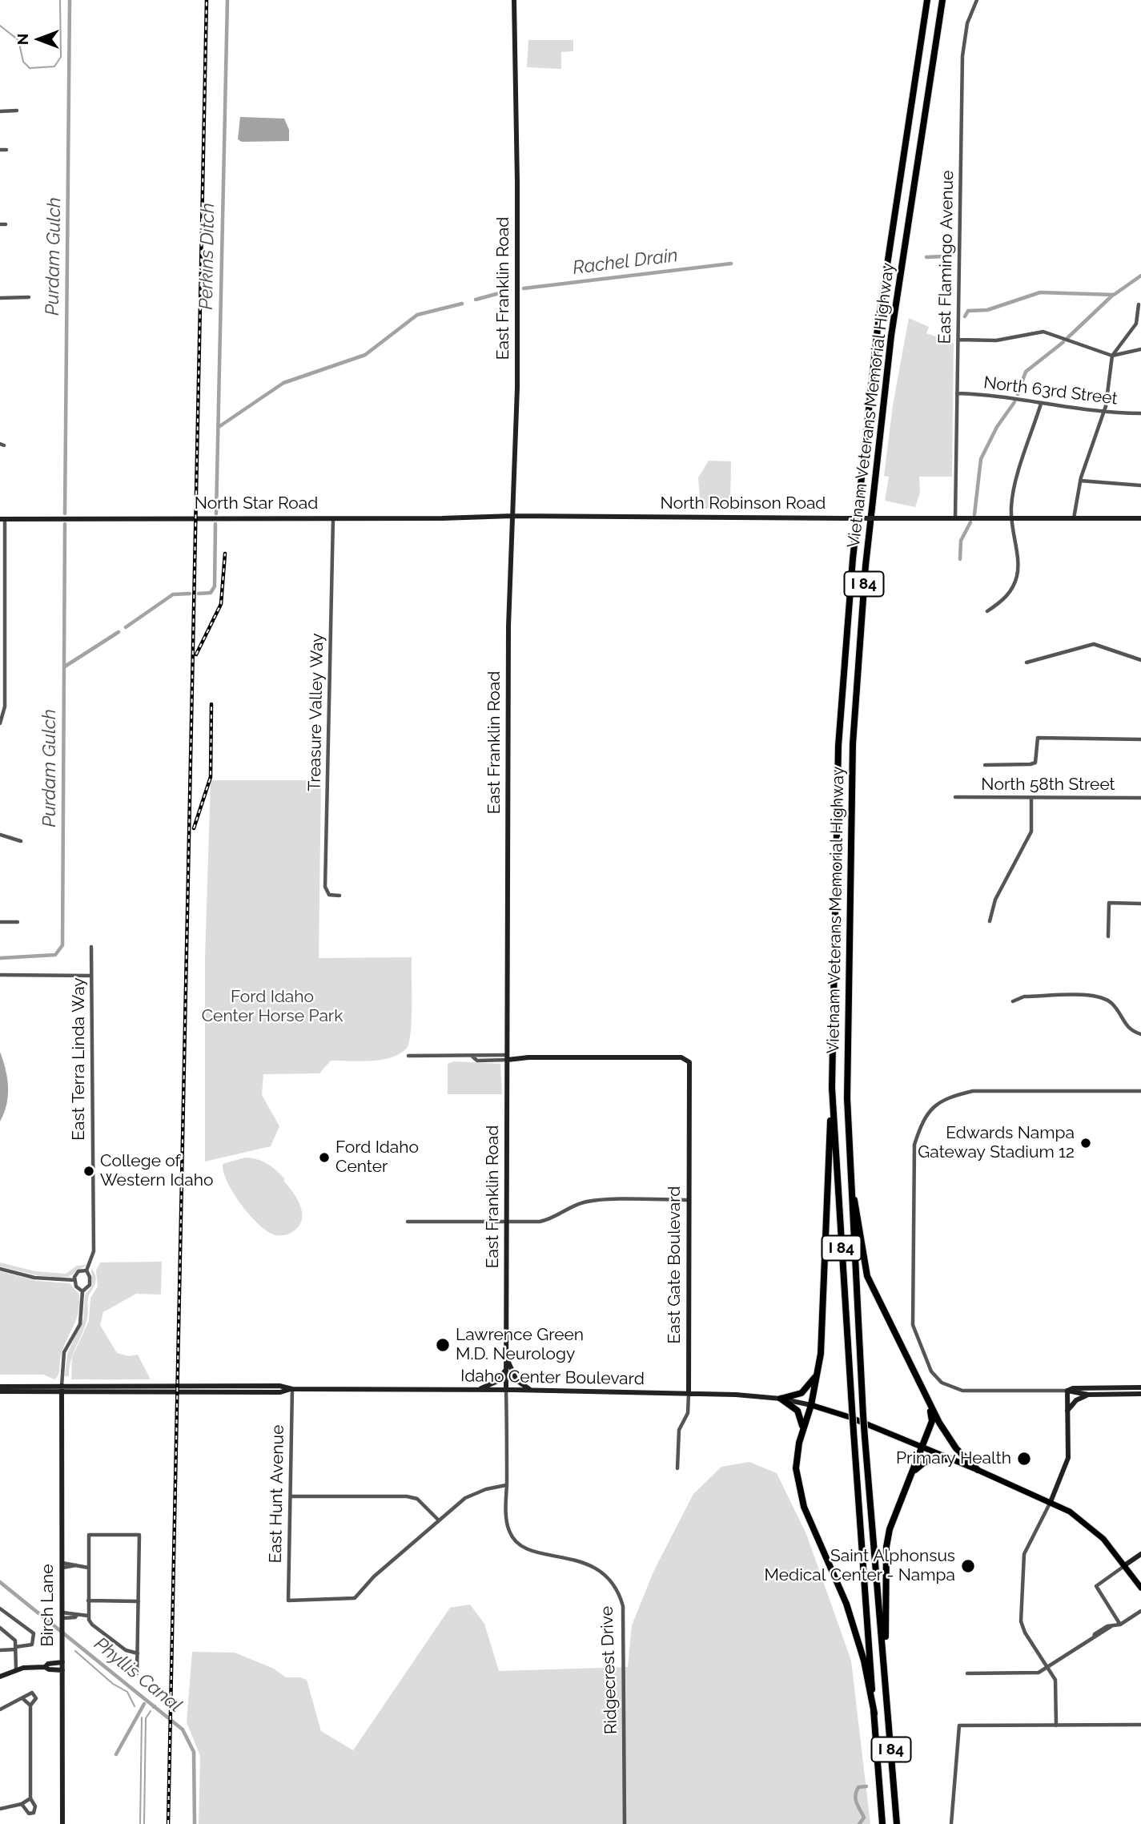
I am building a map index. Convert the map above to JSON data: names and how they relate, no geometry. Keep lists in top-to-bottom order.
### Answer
{
  "streets": {
    "highway": ["Vietnam Veterans Memorial Highway", "I 84"],
    "main road": [
      "East Franklin Road",
      "North Star Road",
      "North Robinson Road",
      "East Gate Boulevard",
      "Idaho Center Boulevard",
      "Birch Lane"
    ],
    "street": [
      "East Flamingo Avenue",
      "North 63rd Street",
      "Treasure Valley Way",
      "North 58th Street",
      "East Terra Linda Way",
      "East Hunt Avenue",
      "Ridgecrest Drive"
    ]
  },
  "crossings": [
    ["East Flamingo Avenue", "North 63rd Street"],
    ["East Flamingo Avenue", "North Robinson Road"],
    ["East Franklin Road", "North Star Road"],
    ["East Franklin Road", "North Robinson Road"],
    ["East Franklin Road", "East Gate Boulevard"],
    ["East Franklin Road", "Idaho Center Boulevard"],
    ["East Franklin Road", "Ridgecrest Drive"],
    ["North Star Road", "North Robinson Road"],
    ["North Star Road", "Treasure Valley Way"],
    ["East Gate Boulevard", "Idaho Center Boulevard"],
    ["Idaho Center Boulevard", "East Hunt Avenue"],
    ["Idaho Center Boulevard", "Birch Lane"]
  ],
  "water": [
    "Purdam Gulch",
    "Perkins Ditch",
    "Rachel Drain",
    "Phyllis Canal"
  ],
  "parks": ["Ford Idaho Center Horse Park"],
  "places": [
    "Edwards Nampa Gateway Stadium 12",
    "Ford Idaho Center",
    "College of Western Idaho",
    "Lawrence Green M.D. Neurology",
    "Primary Health",
    "Saint Alphonsus Medical Center - Nampa"
  ],
  "north": "left"
}
